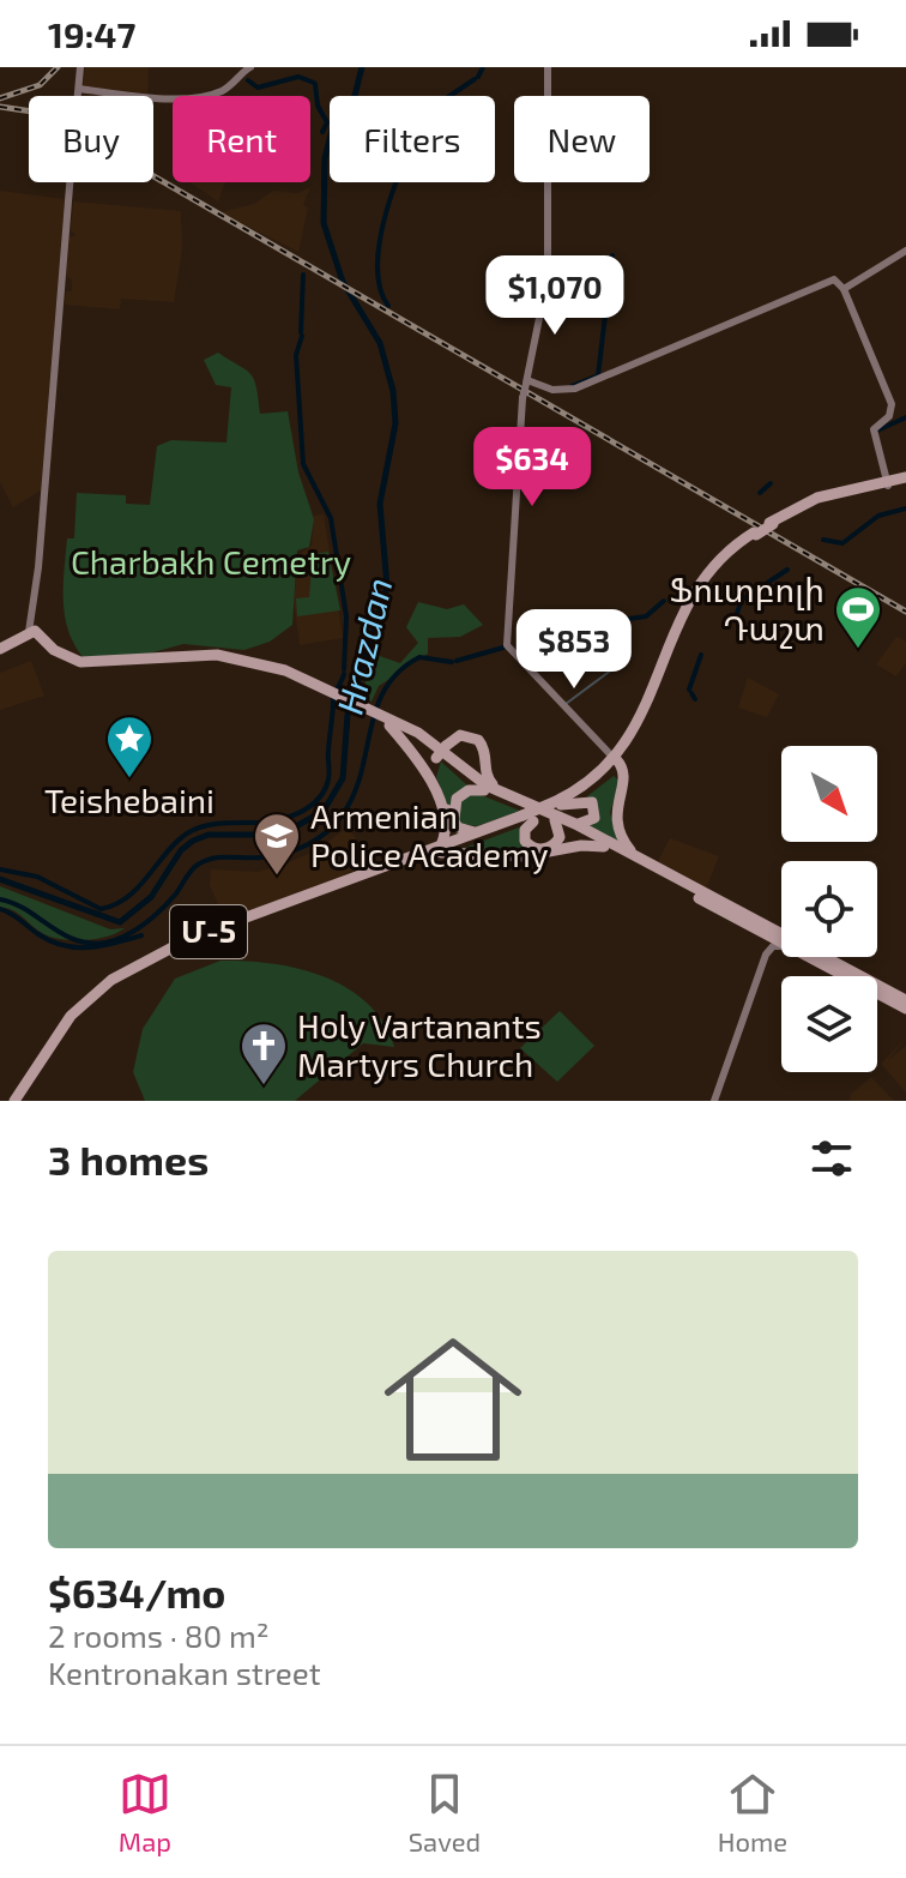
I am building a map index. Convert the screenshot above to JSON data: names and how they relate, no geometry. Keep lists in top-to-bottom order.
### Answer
{
  "streets": {
    "highway": ["Մ-5"]
  },
  "water": ["Hrazdan"],
  "parks": ["Charbakh Cemetry"],
  "places": {
    "sports": ["Ֆուտբոլի Դաշտ"],
    "place": ["Teishebaini"],
    "school or university": ["Armenian Police Academy"],
    "church": ["Holy Vartanants Martyrs Church"]
  },
  "north": "bottom right",
  "page": {
    "status": "19:47",
    "chip": [
      "Buy",
      "Rent",
      "Filters",
      "New"
    ],
    "price": ["$1,070", "$634", "$853"],
    "heading": "3 homes",
    "list": [
      {
        "name": "$634/mo",
        "note": "2 rooms · 80 m² · Kentronakan street"
      }
    ],
    "tabs": ["Map", "Saved", "Home"]
  }
}
